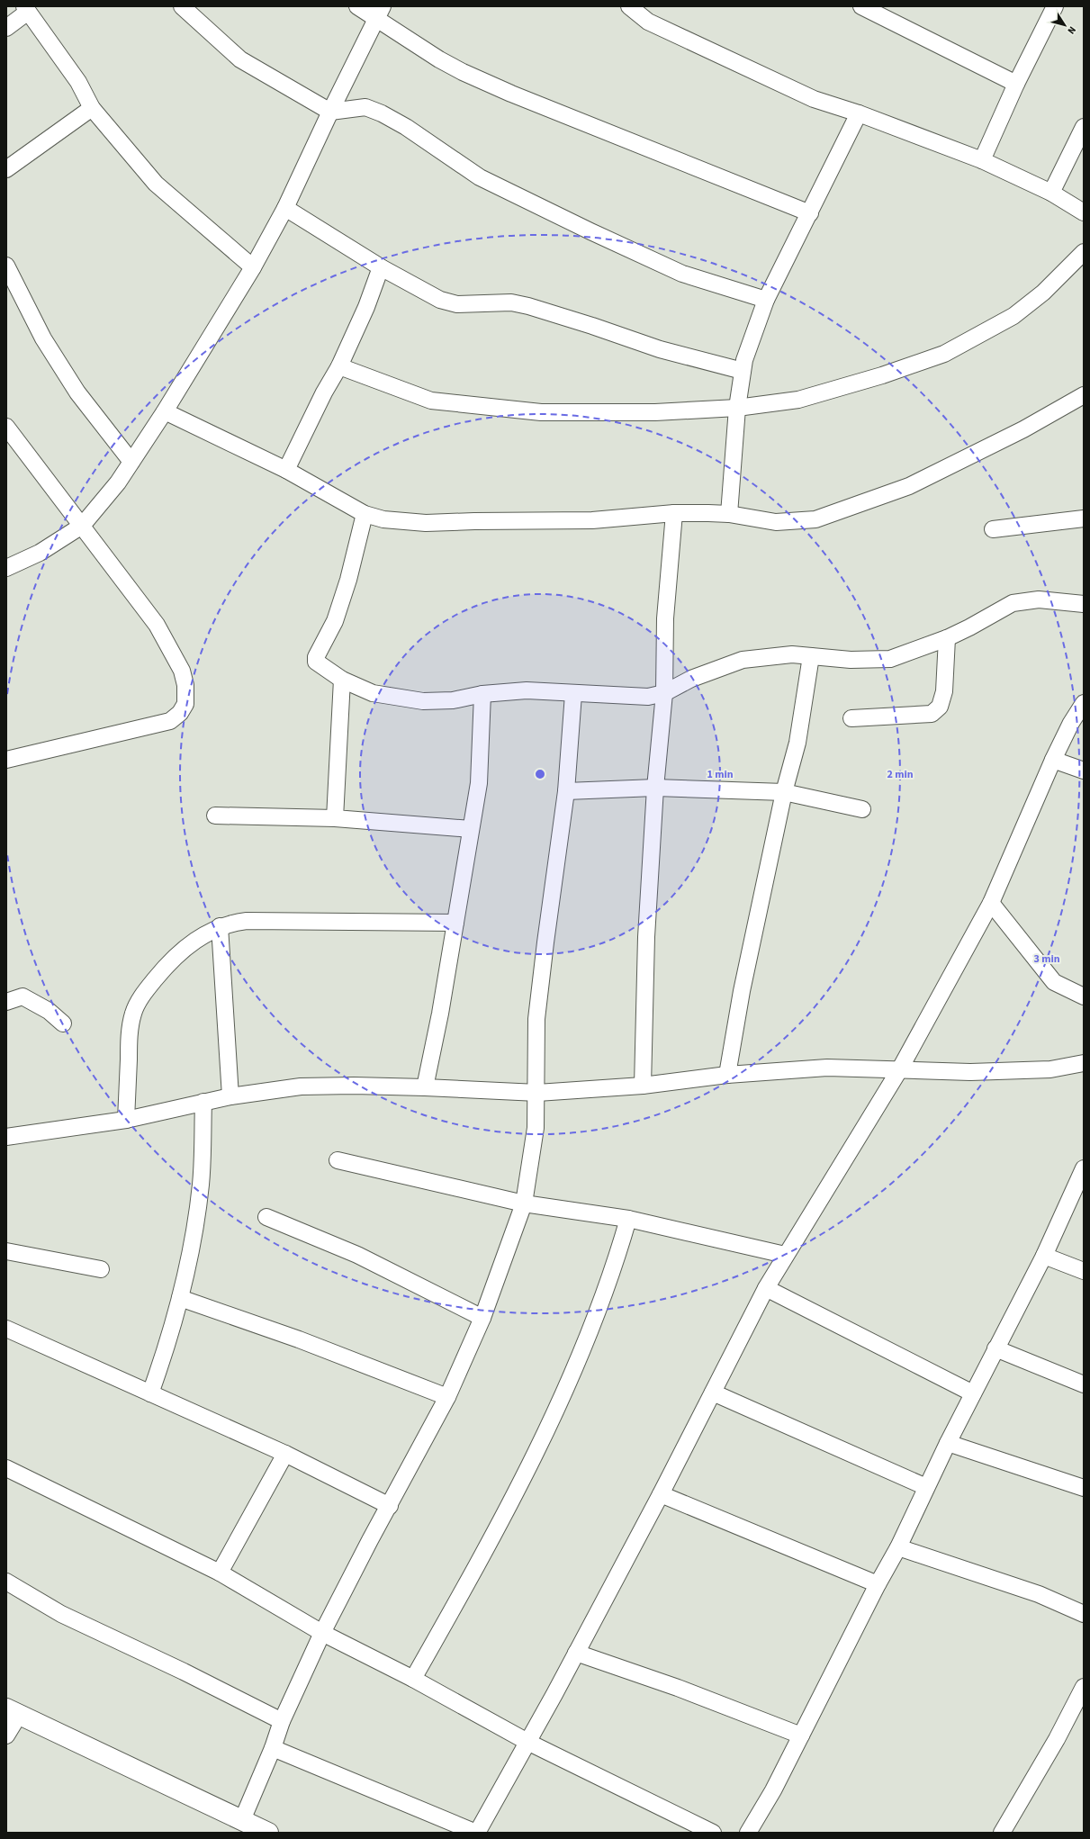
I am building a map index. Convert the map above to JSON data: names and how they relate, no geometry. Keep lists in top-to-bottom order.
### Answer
{
  "north": "bottom right",
  "rings": ["1 min", "2 min", "3 min"]
}
